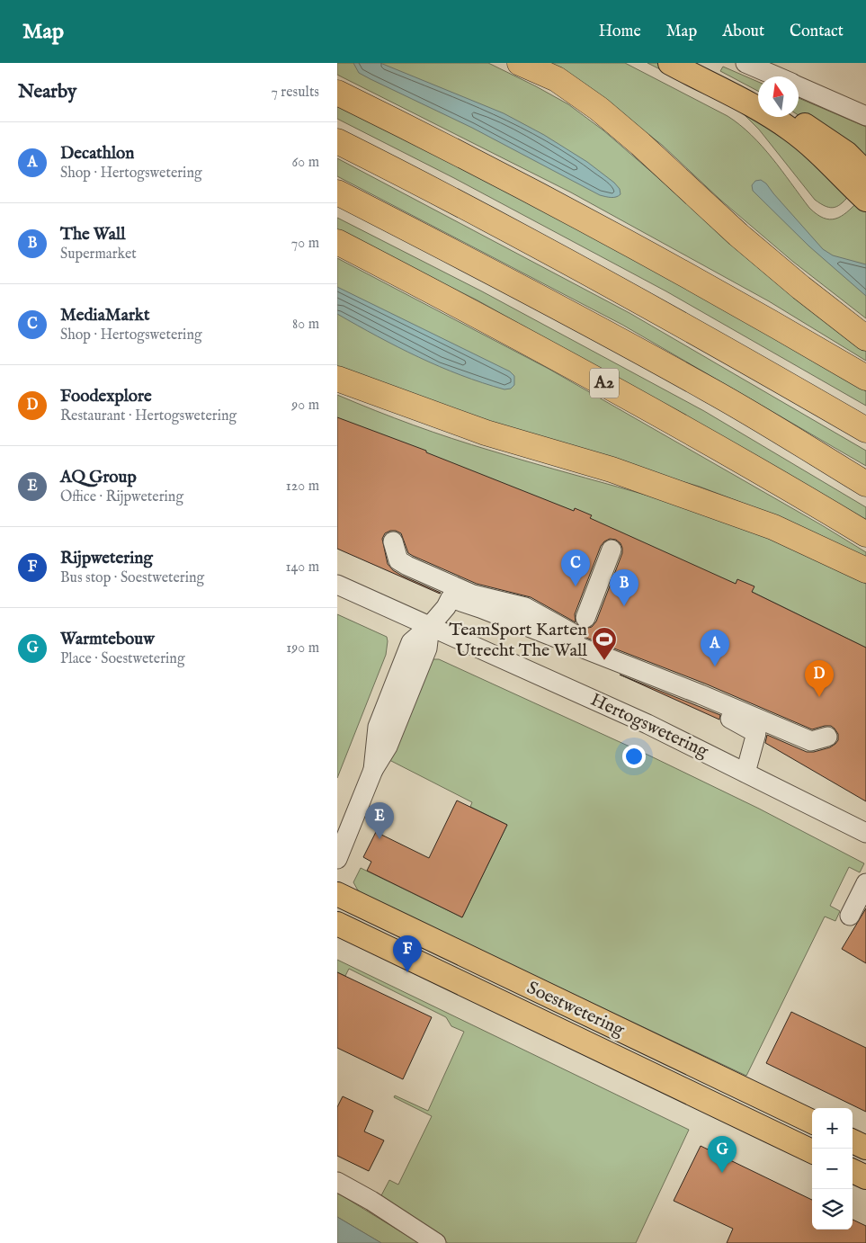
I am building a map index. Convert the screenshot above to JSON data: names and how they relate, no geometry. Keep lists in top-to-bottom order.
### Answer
{
  "streets": {
    "highway": ["A2"],
    "main road": ["Soestwetering"],
    "street": ["Hertogswetering"]
  },
  "places": {
    "sports": ["TeamSport Karten Utrecht The Wall"]
  },
  "north": "top",
  "page": {
    "header": "Map",
    "nav": [
      "Home",
      "Map",
      "About",
      "Contact"
    ],
    "heading": ["Nearby", "7 results"],
    "list": [
      {
        "mark": "A",
        "name": "Decathlon",
        "note": "Shop · Hertogswetering",
        "value": "60 m"
      },
      {
        "mark": "B",
        "name": "The Wall",
        "note": "Supermarket",
        "value": "70 m"
      },
      {
        "mark": "C",
        "name": "MediaMarkt",
        "note": "Shop · Hertogswetering",
        "value": "80 m"
      },
      {
        "mark": "D",
        "name": "Foodexplore",
        "note": "Restaurant · Hertogswetering",
        "value": "90 m"
      },
      {
        "mark": "E",
        "name": "AQ Group",
        "note": "Office · Rijpwetering",
        "value": "120 m"
      },
      {
        "mark": "F",
        "name": "Rijpwetering",
        "note": "Bus stop · Soestwetering",
        "value": "140 m"
      },
      {
        "mark": "G",
        "name": "Warmtebouw",
        "note": "Place · Soestwetering",
        "value": "190 m"
      }
    ],
    "pins": [
      "C",
      "B",
      "A",
      "D",
      "E",
      "F",
      "G"
    ],
    "map_buttons": ["+", "−"]
  }
}
